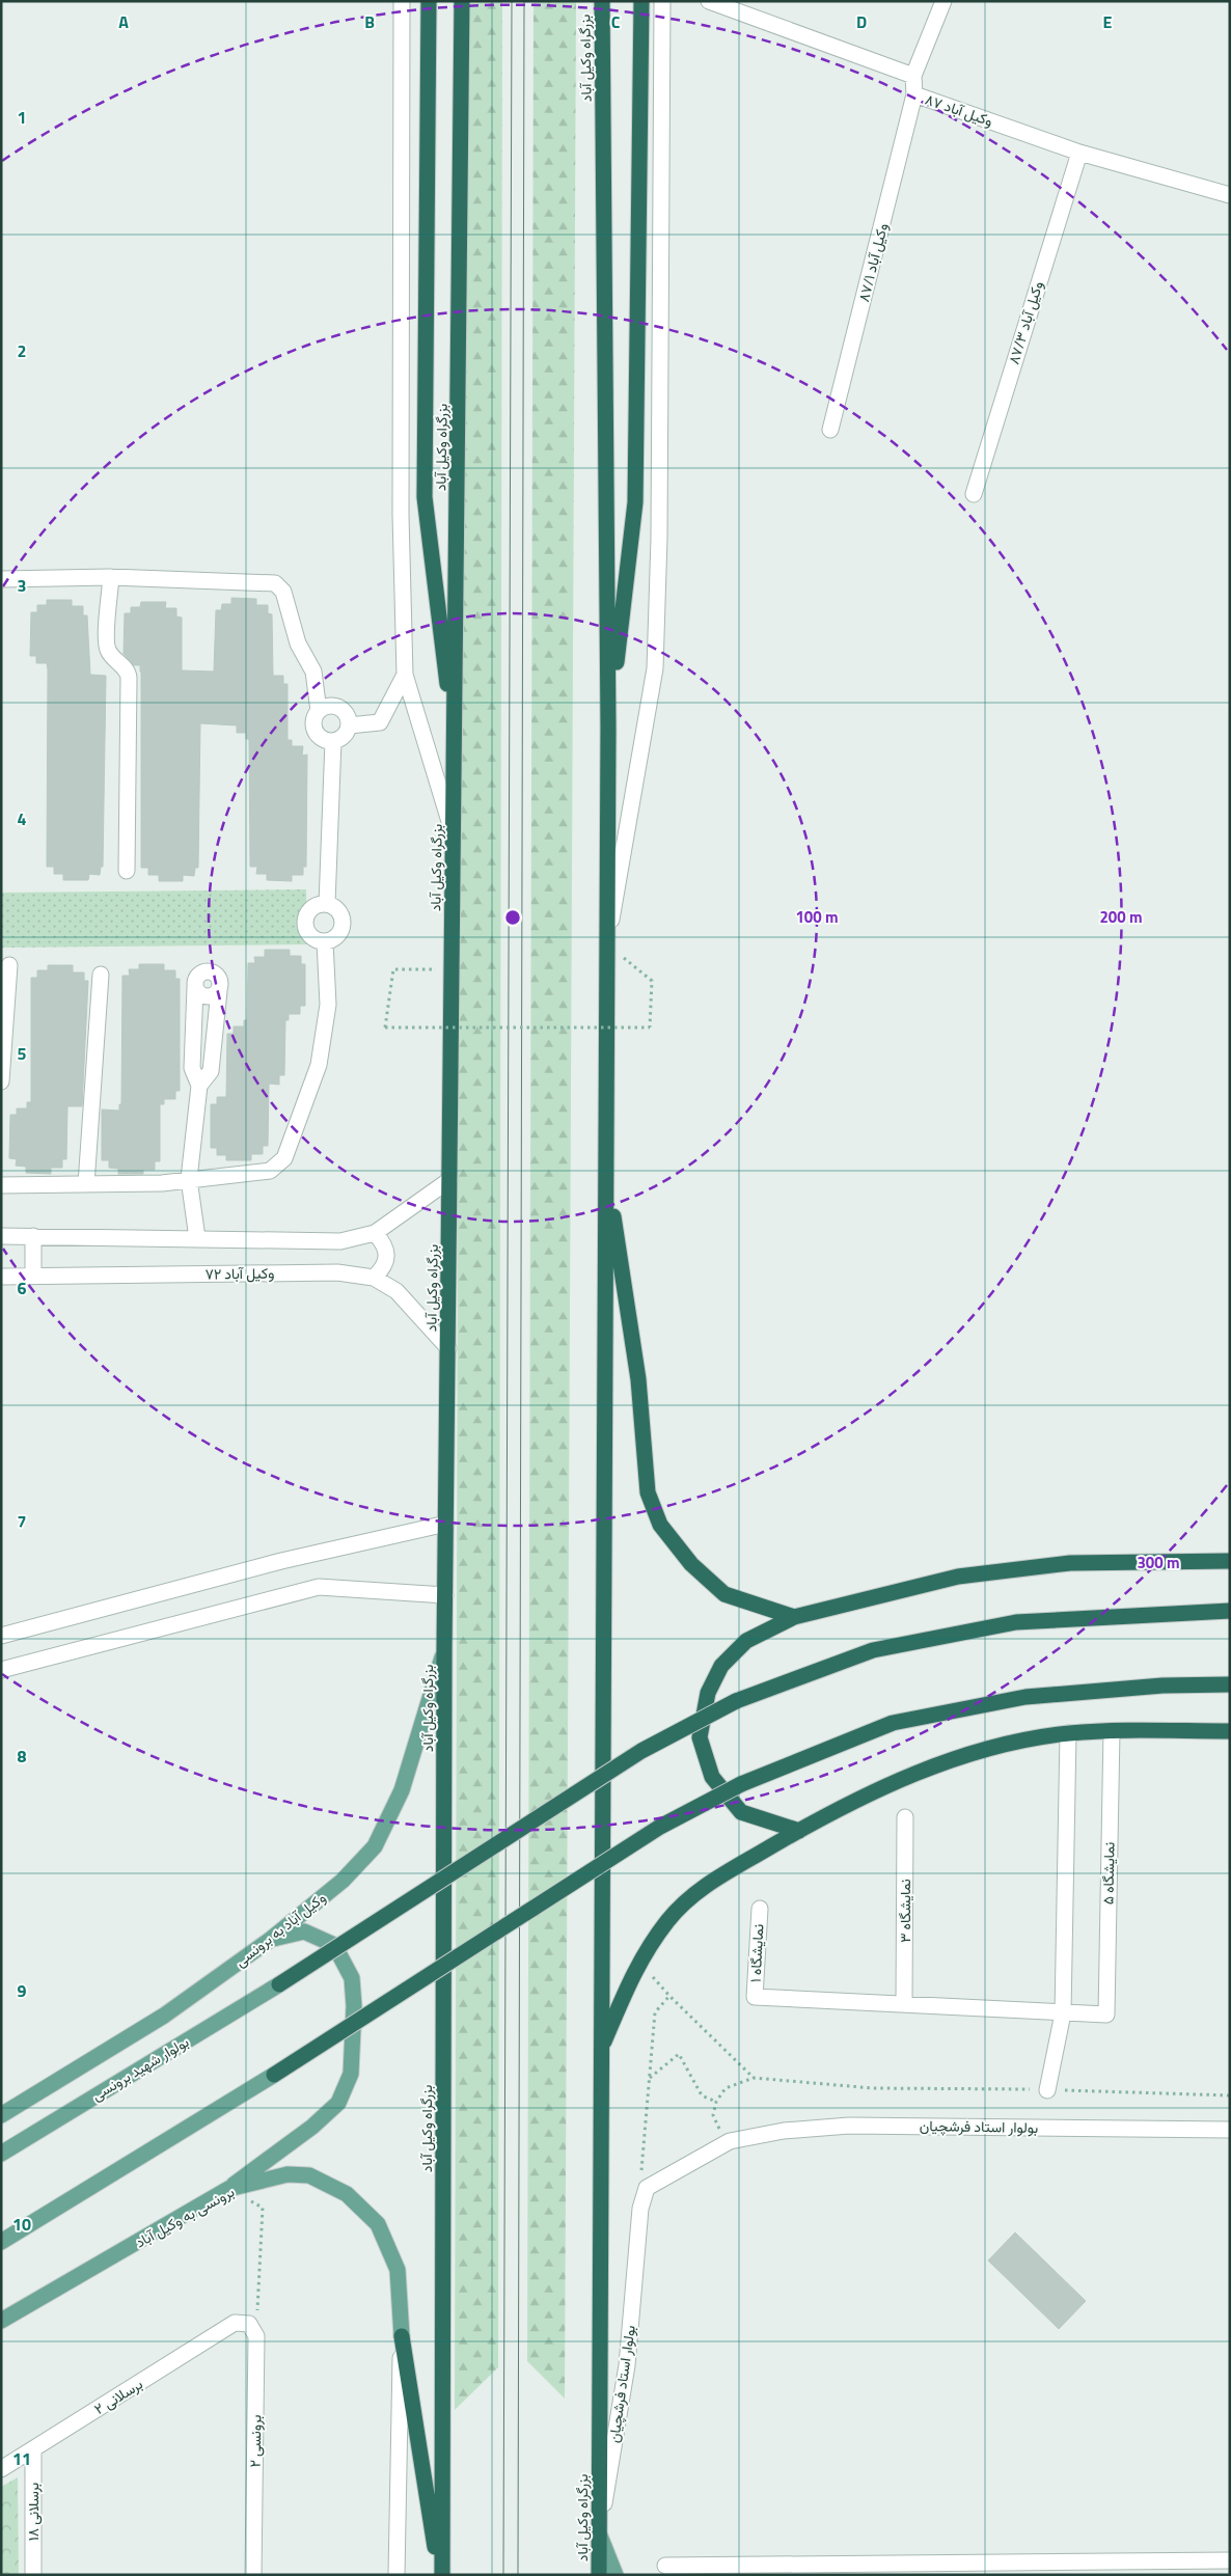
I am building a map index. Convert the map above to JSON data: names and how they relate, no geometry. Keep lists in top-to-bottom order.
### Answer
{
  "streets": {
    "highway": ["بزرگراه وکیل آباد"],
    "main road": ["وکیل آباد به برونسی", "بولوار شهید برونسی", "برونسی به وکیل آباد"],
    "street": [
      "وکیل آباد ۸۷",
      "وکیل آباد ۸۷/۱",
      "وکیل آباد ۸۷/۳",
      "۷۲ وکیل آباد",
      "نمایشگاه ۵",
      "نمایشگاه ۳",
      "نمایشگاه ۱",
      "بولوار استاد فرشچیان",
      "برسلانی ۲",
      "برونسی ۲",
      "برسلانی ۱۸"
    ]
  },
  "crossings": [
    ["بزرگراه وکیل آباد", "۷۲ وکیل آباد"],
    ["بزرگراه وکیل آباد", "وکیل آباد به برونسی"],
    ["بزرگراه وکیل آباد", "بولوار استاد فرشچیان"],
    ["وکیل آباد ۸۷", "وکیل آباد ۸۷/۱"],
    ["وکیل آباد ۸۷", "وکیل آباد ۸۷/۳"],
    ["نمایشگاه ۳", "نمایشگاه ۱"],
    ["برسلانی ۲", "برونسی ۲"],
    ["برسلانی ۲", "برسلانی ۱۸"]
  ],
  "grid": {
    "columns": [
      "A",
      "B",
      "C",
      "D",
      "E"
    ],
    "rows": [
      "1",
      "2",
      "3",
      "4",
      "5",
      "6",
      "7",
      "8",
      "9",
      "10",
      "11"
    ]
  },
  "rings": ["100 m", "200 m", "300 m"]
}
